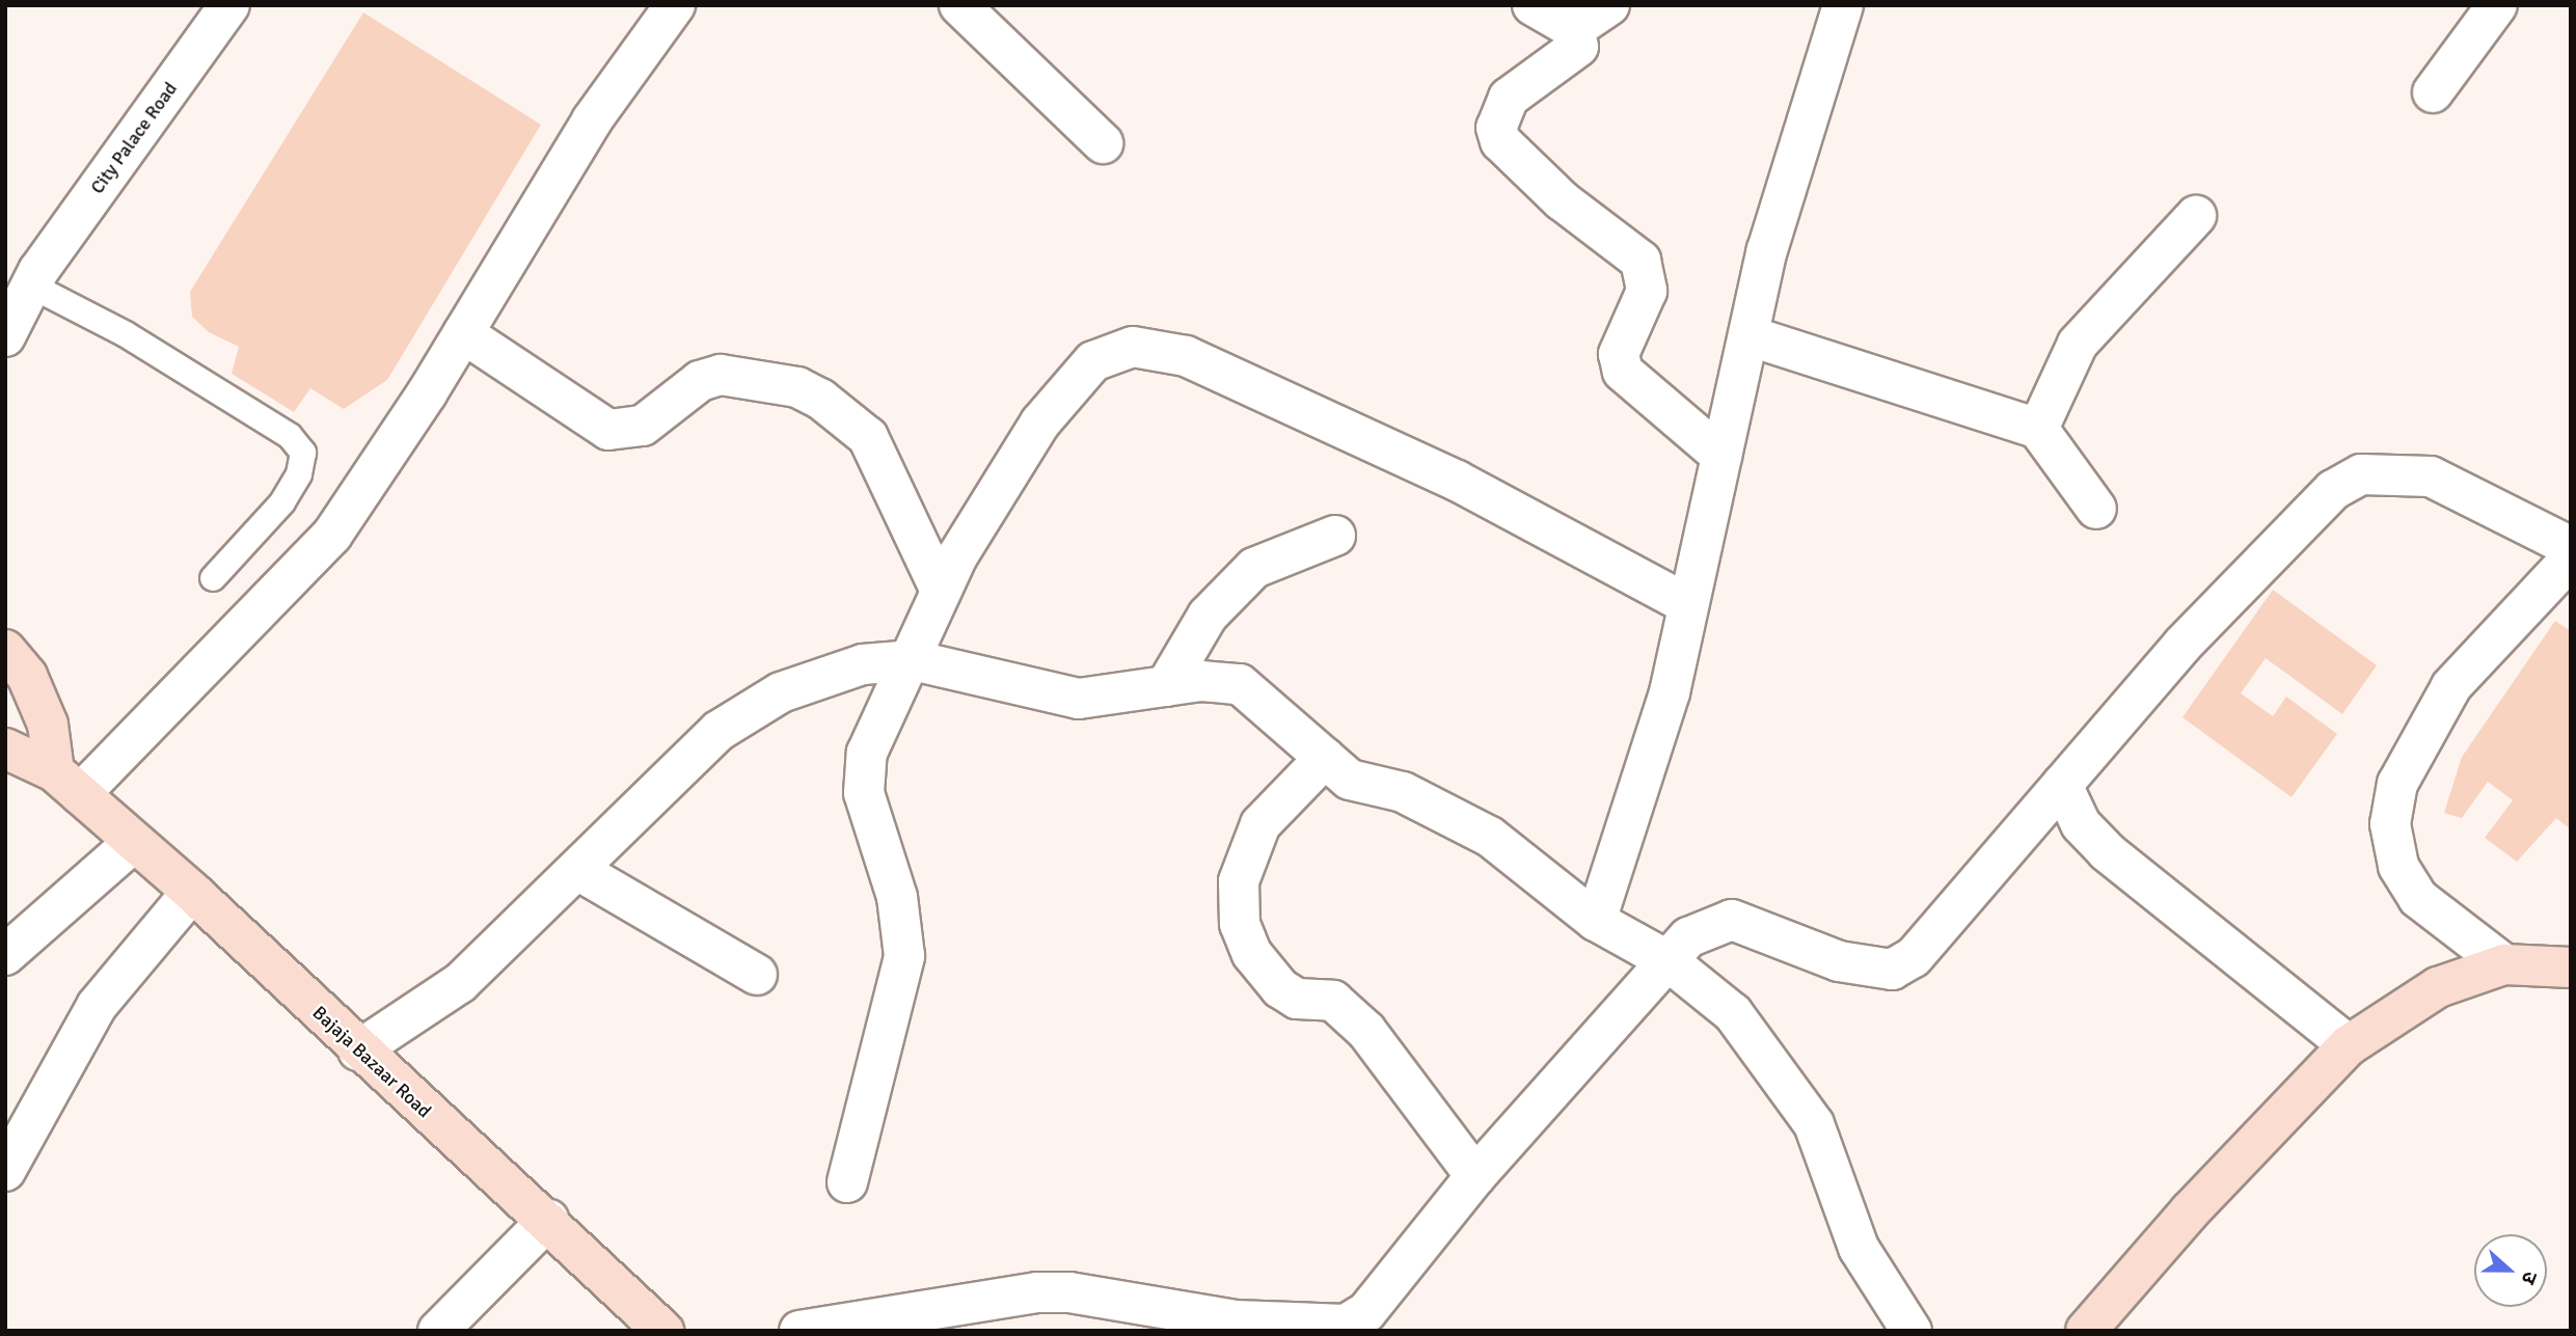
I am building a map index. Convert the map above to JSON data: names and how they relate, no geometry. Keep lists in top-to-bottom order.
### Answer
{
  "streets": {
    "street": ["City Palace Road", "Bajaja Bazaar Road"]
  },
  "north": "right"
}
